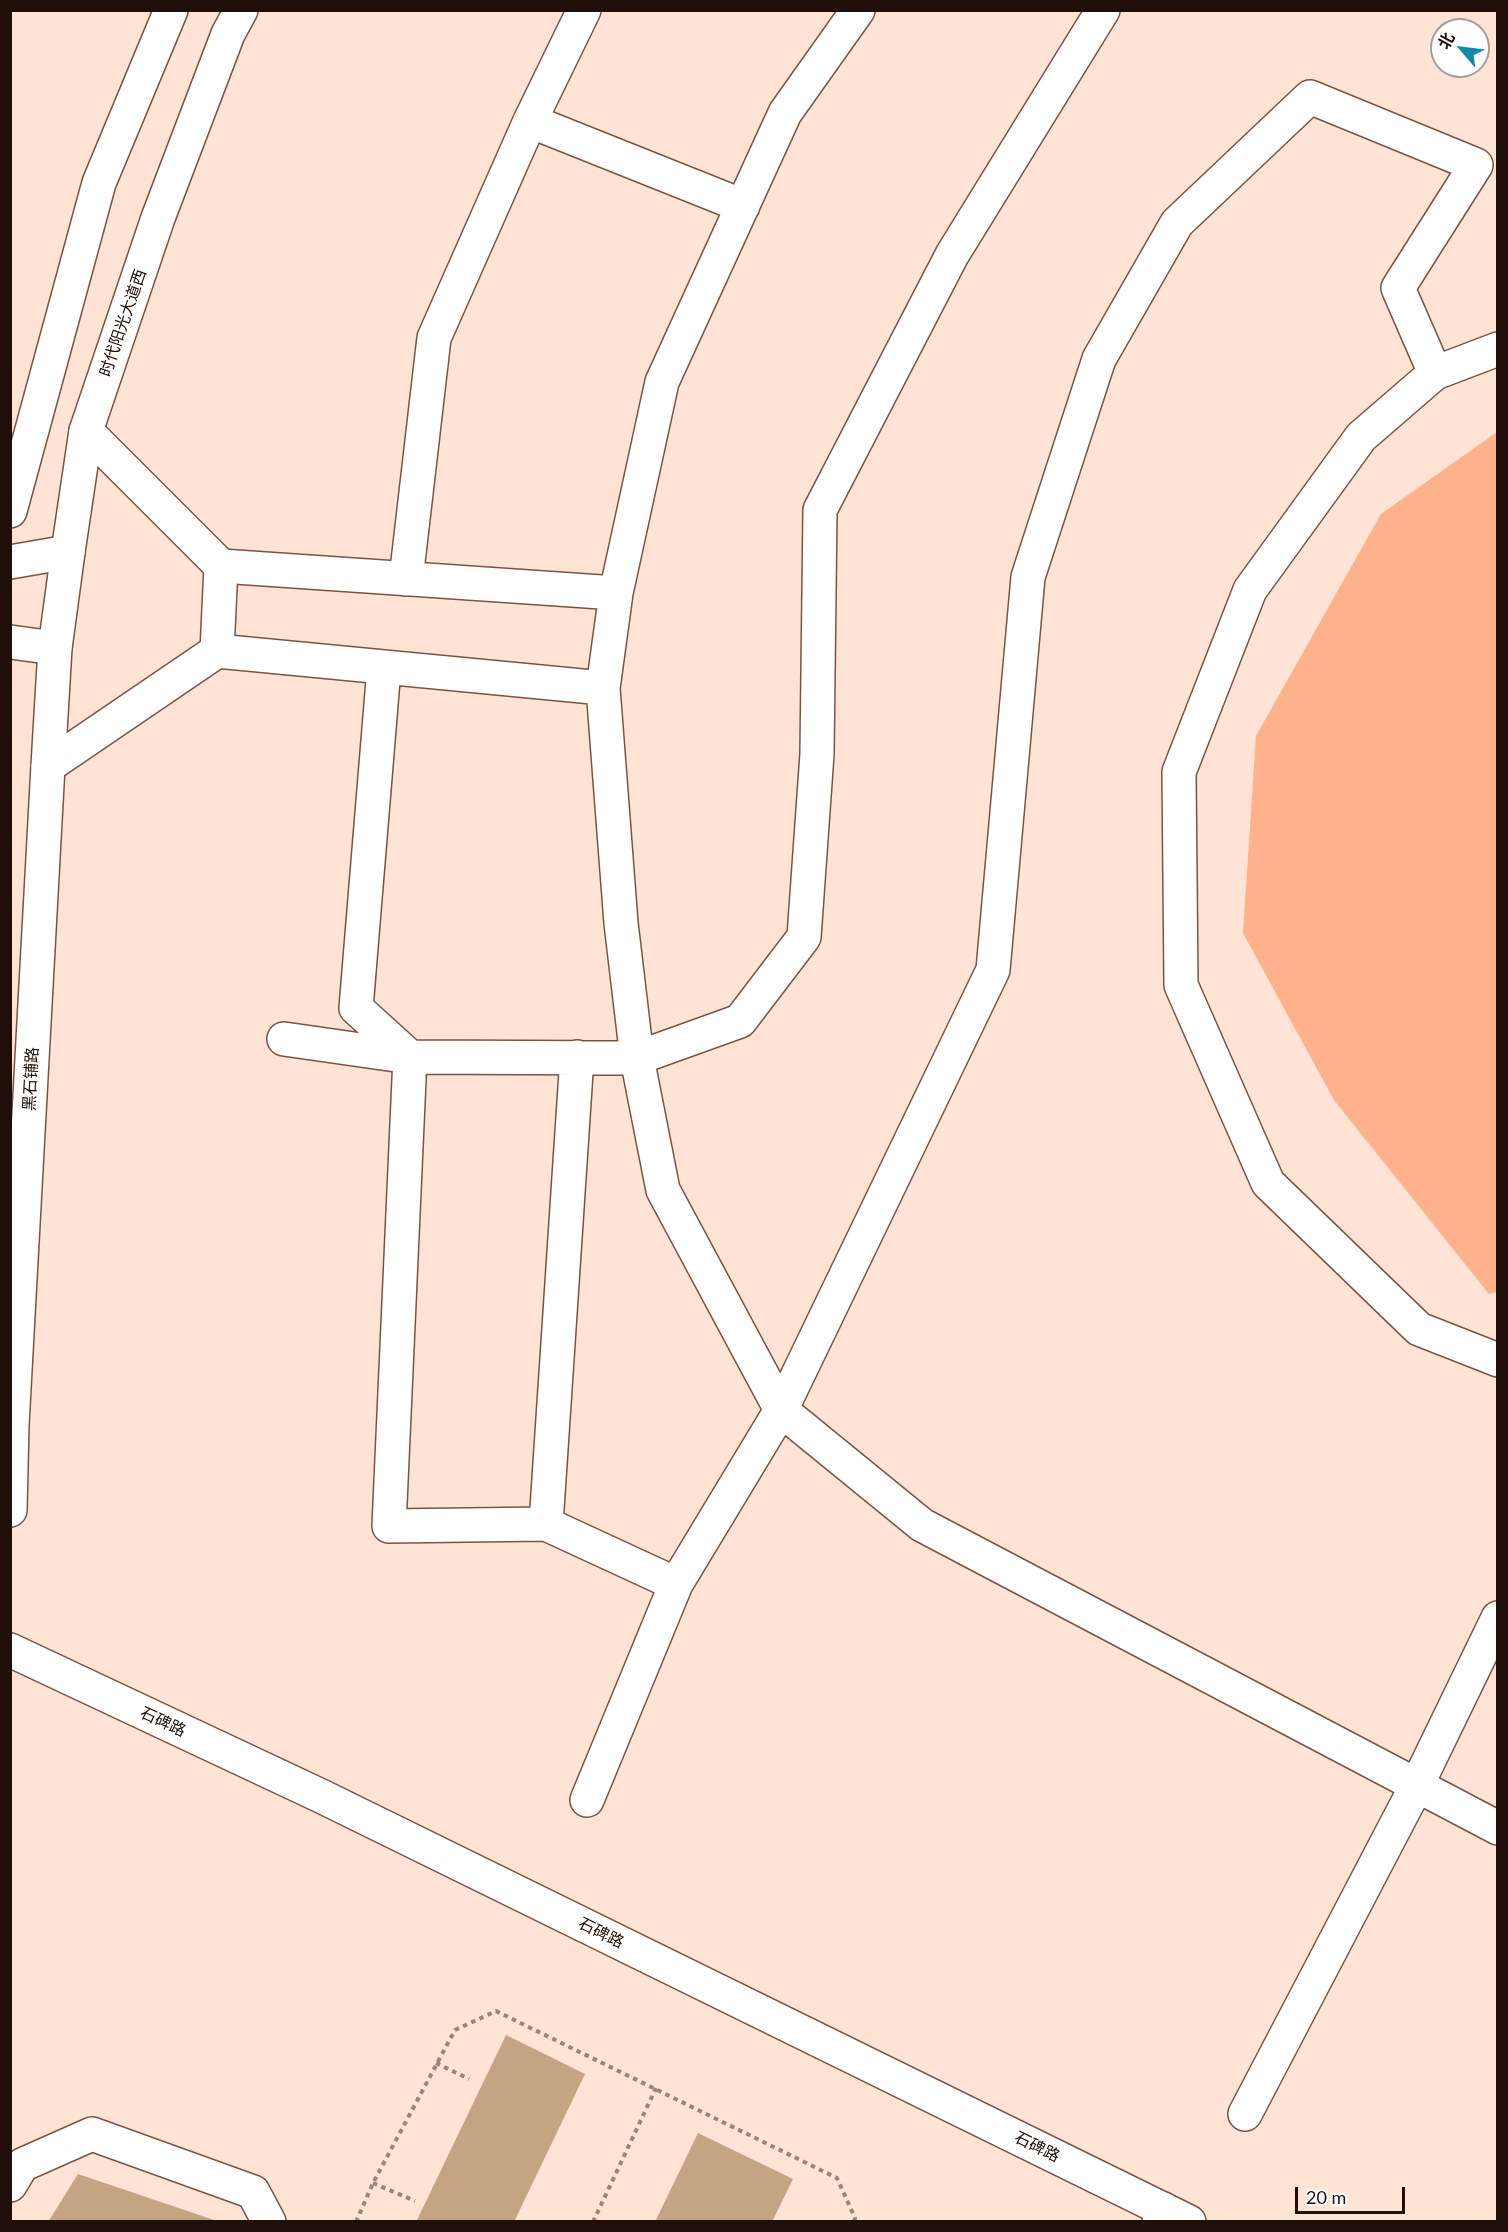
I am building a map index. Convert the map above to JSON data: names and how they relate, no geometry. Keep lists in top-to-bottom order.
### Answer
{
  "streets": {
    "street": ["时代阳光大道西", "黑石铺路", "石碑路"]
  },
  "crossings": [
    ["时代阳光大道西", "黑石铺路"]
  ],
  "scale_bar": "20 m",
  "north": "top left"
}
